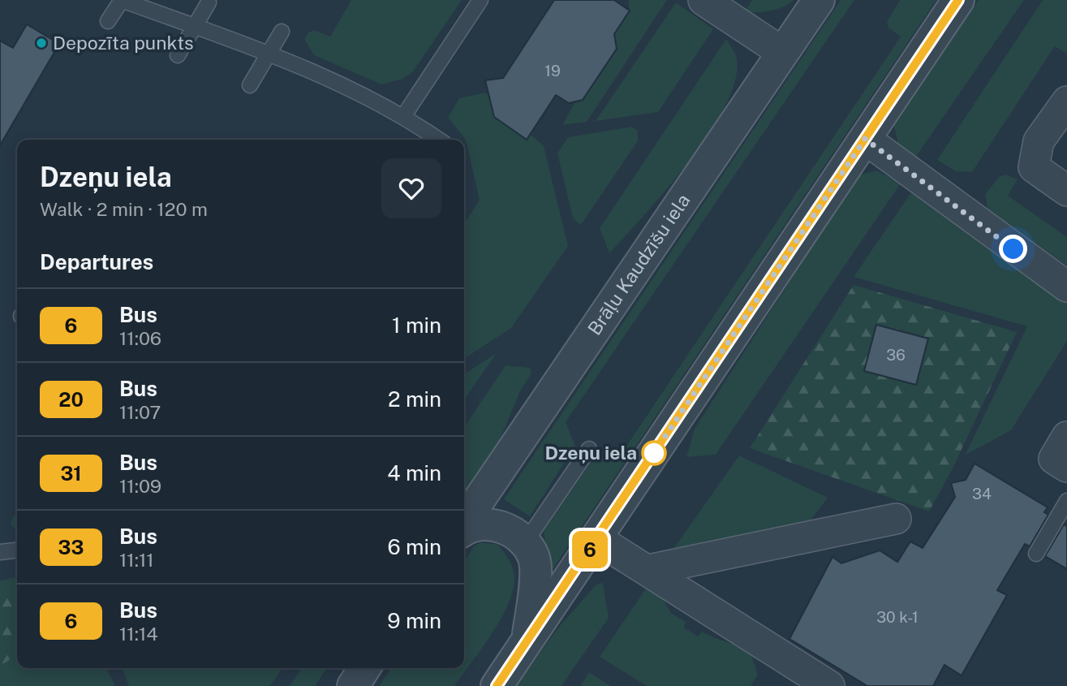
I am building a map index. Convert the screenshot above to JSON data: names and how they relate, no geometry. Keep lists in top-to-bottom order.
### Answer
{
  "streets": {
    "street": ["Brāļu Kaudzīšu iela"]
  },
  "places": ["Depozīta punkts", "Dzeņu iela"],
  "lines": ["bus line 6"],
  "house_numbers": [
    "19",
    "36",
    "34",
    "30 k-1"
  ],
  "page": {
    "on_map": "6",
    "heading": [
      ["Dzeņu iela", "Walk · 2 min · 120 m"],
      "Departures"
    ],
    "list": [
      {
        "mark": "6",
        "name": "Bus",
        "note": "11:06",
        "value": "1 min"
      },
      {
        "mark": "20",
        "name": "Bus",
        "note": "11:07",
        "value": "2 min"
      },
      {
        "mark": "31",
        "name": "Bus",
        "note": "11:09",
        "value": "4 min"
      },
      {
        "mark": "33",
        "name": "Bus",
        "note": "11:11",
        "value": "6 min"
      },
      {
        "mark": "6",
        "name": "Bus",
        "note": "11:14",
        "value": "9 min"
      }
    ]
  }
}
